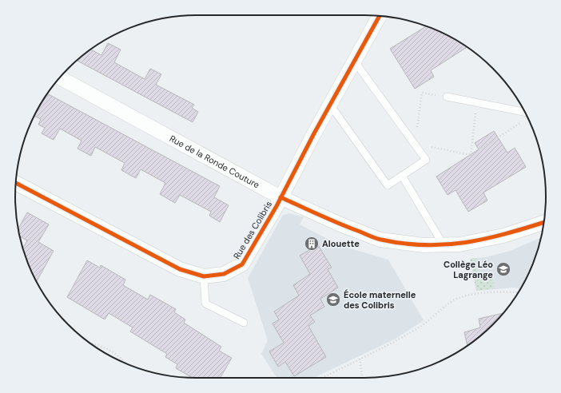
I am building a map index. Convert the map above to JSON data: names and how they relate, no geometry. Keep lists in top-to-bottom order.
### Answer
{
  "streets": {
    "street": ["Rue de la Ronde Couture", "Rue des Colibris"]
  },
  "crossings": [
    ["Rue de la Ronde Couture", "Rue des Colibris"]
  ],
  "places": {
    "building": ["Alouette"],
    "school or university": ["Collège Léo Lagrange", "École maternelle des Colibris"]
  }
}
